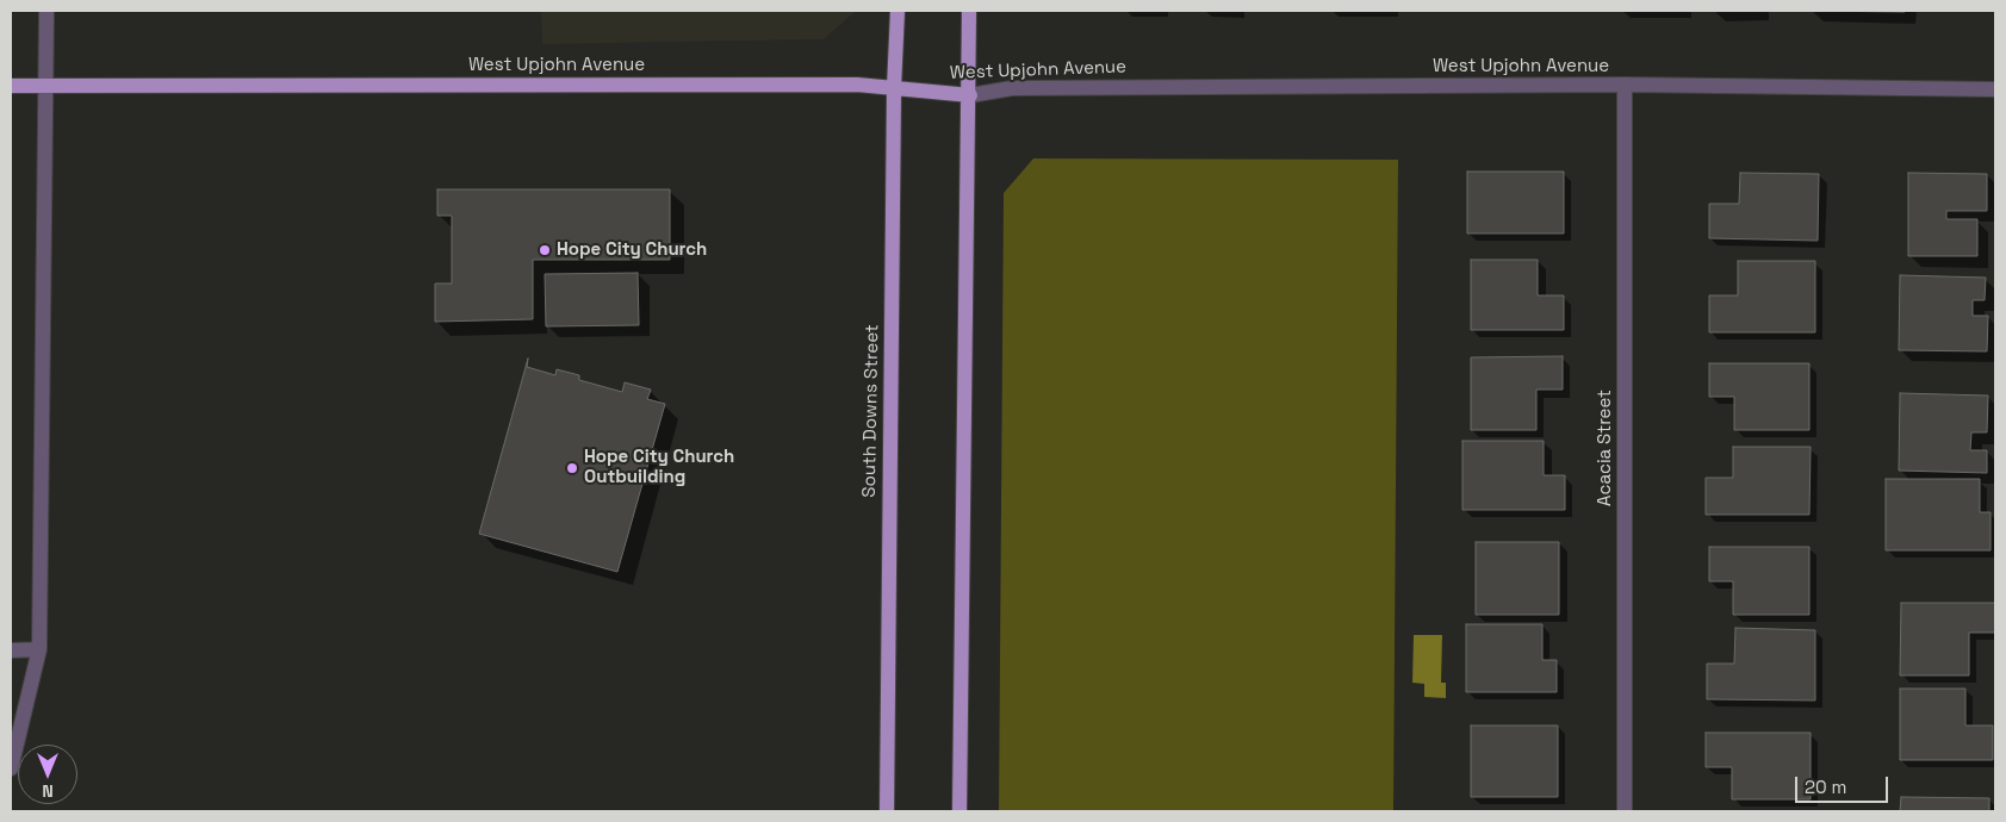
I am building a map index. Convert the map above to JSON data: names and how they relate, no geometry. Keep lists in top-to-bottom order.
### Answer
{
  "streets": {
    "main road": ["West Upjohn Avenue", "South Downs Street"],
    "street": ["Acacia Street"]
  },
  "crossings": [
    ["West Upjohn Avenue", "South Downs Street"],
    ["West Upjohn Avenue", "Acacia Street"]
  ],
  "places": ["Hope City Church", "Hope City Church Outbuilding"],
  "scale_bar": "20 m",
  "north": "bottom"
}
